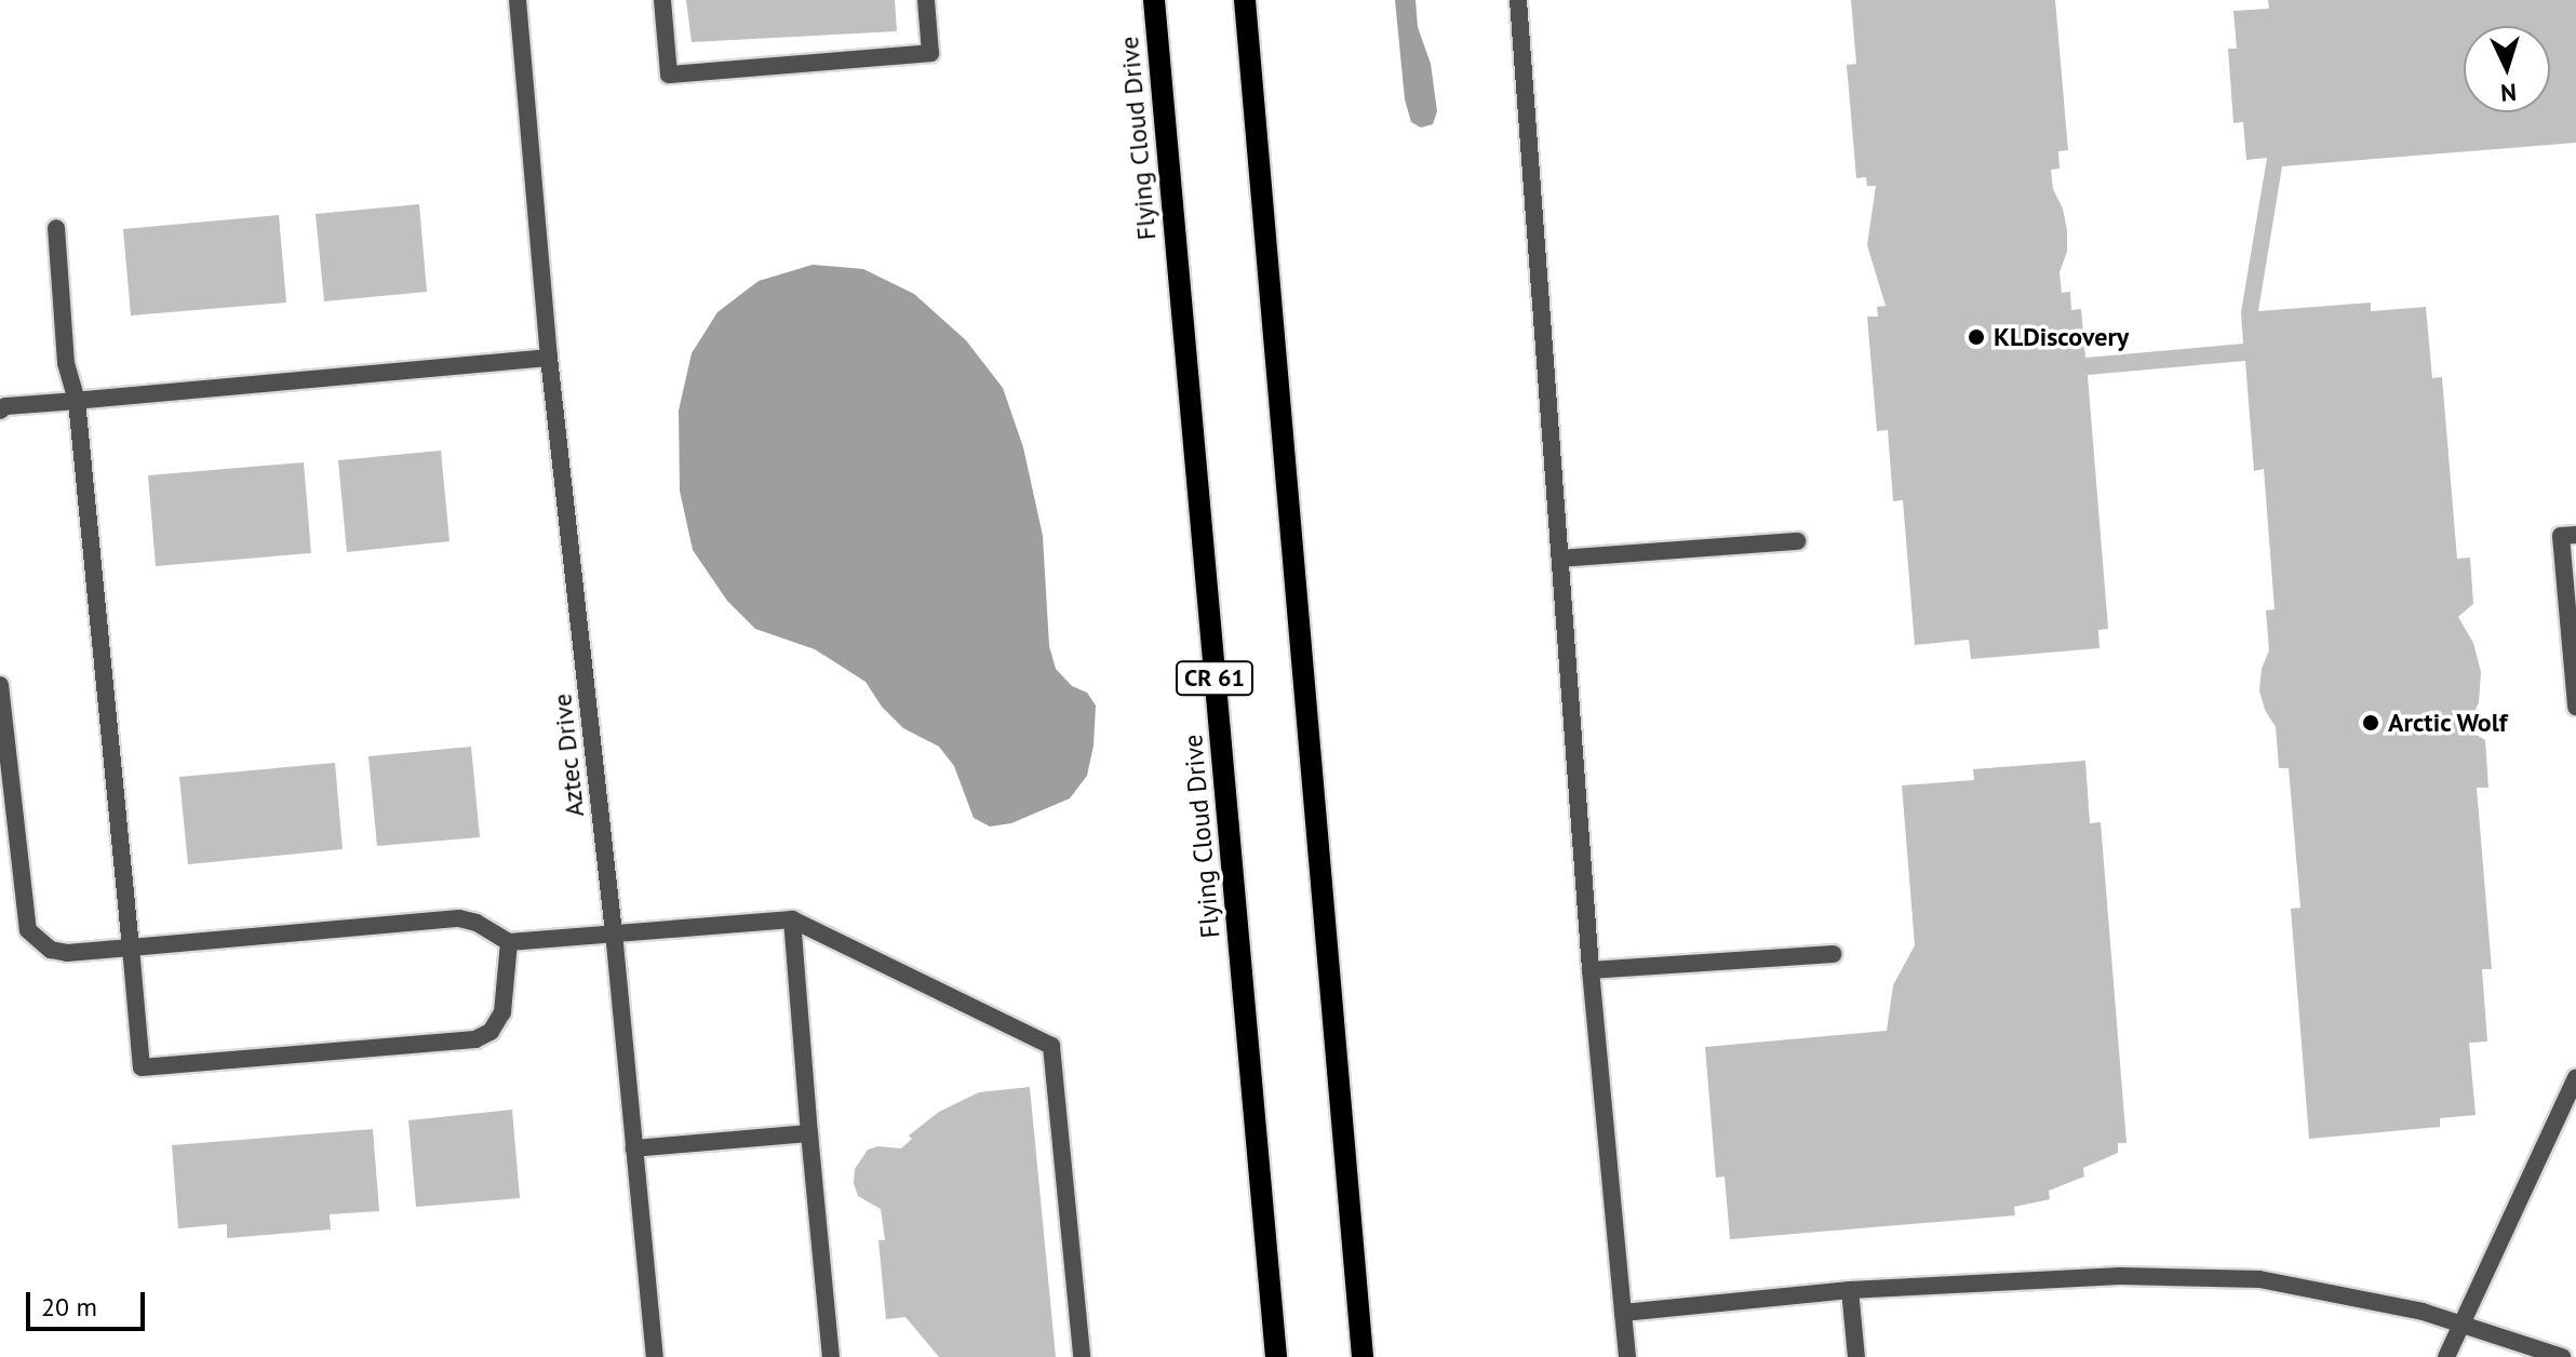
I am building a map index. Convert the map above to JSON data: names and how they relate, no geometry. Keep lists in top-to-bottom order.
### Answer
{
  "streets": {
    "main road": ["Flying Cloud Drive", "CR 61"],
    "street": ["Aztec Drive"]
  },
  "places": ["KLDiscovery", "Arctic Wolf"],
  "scale_bar": "20 m",
  "north": "bottom"
}
